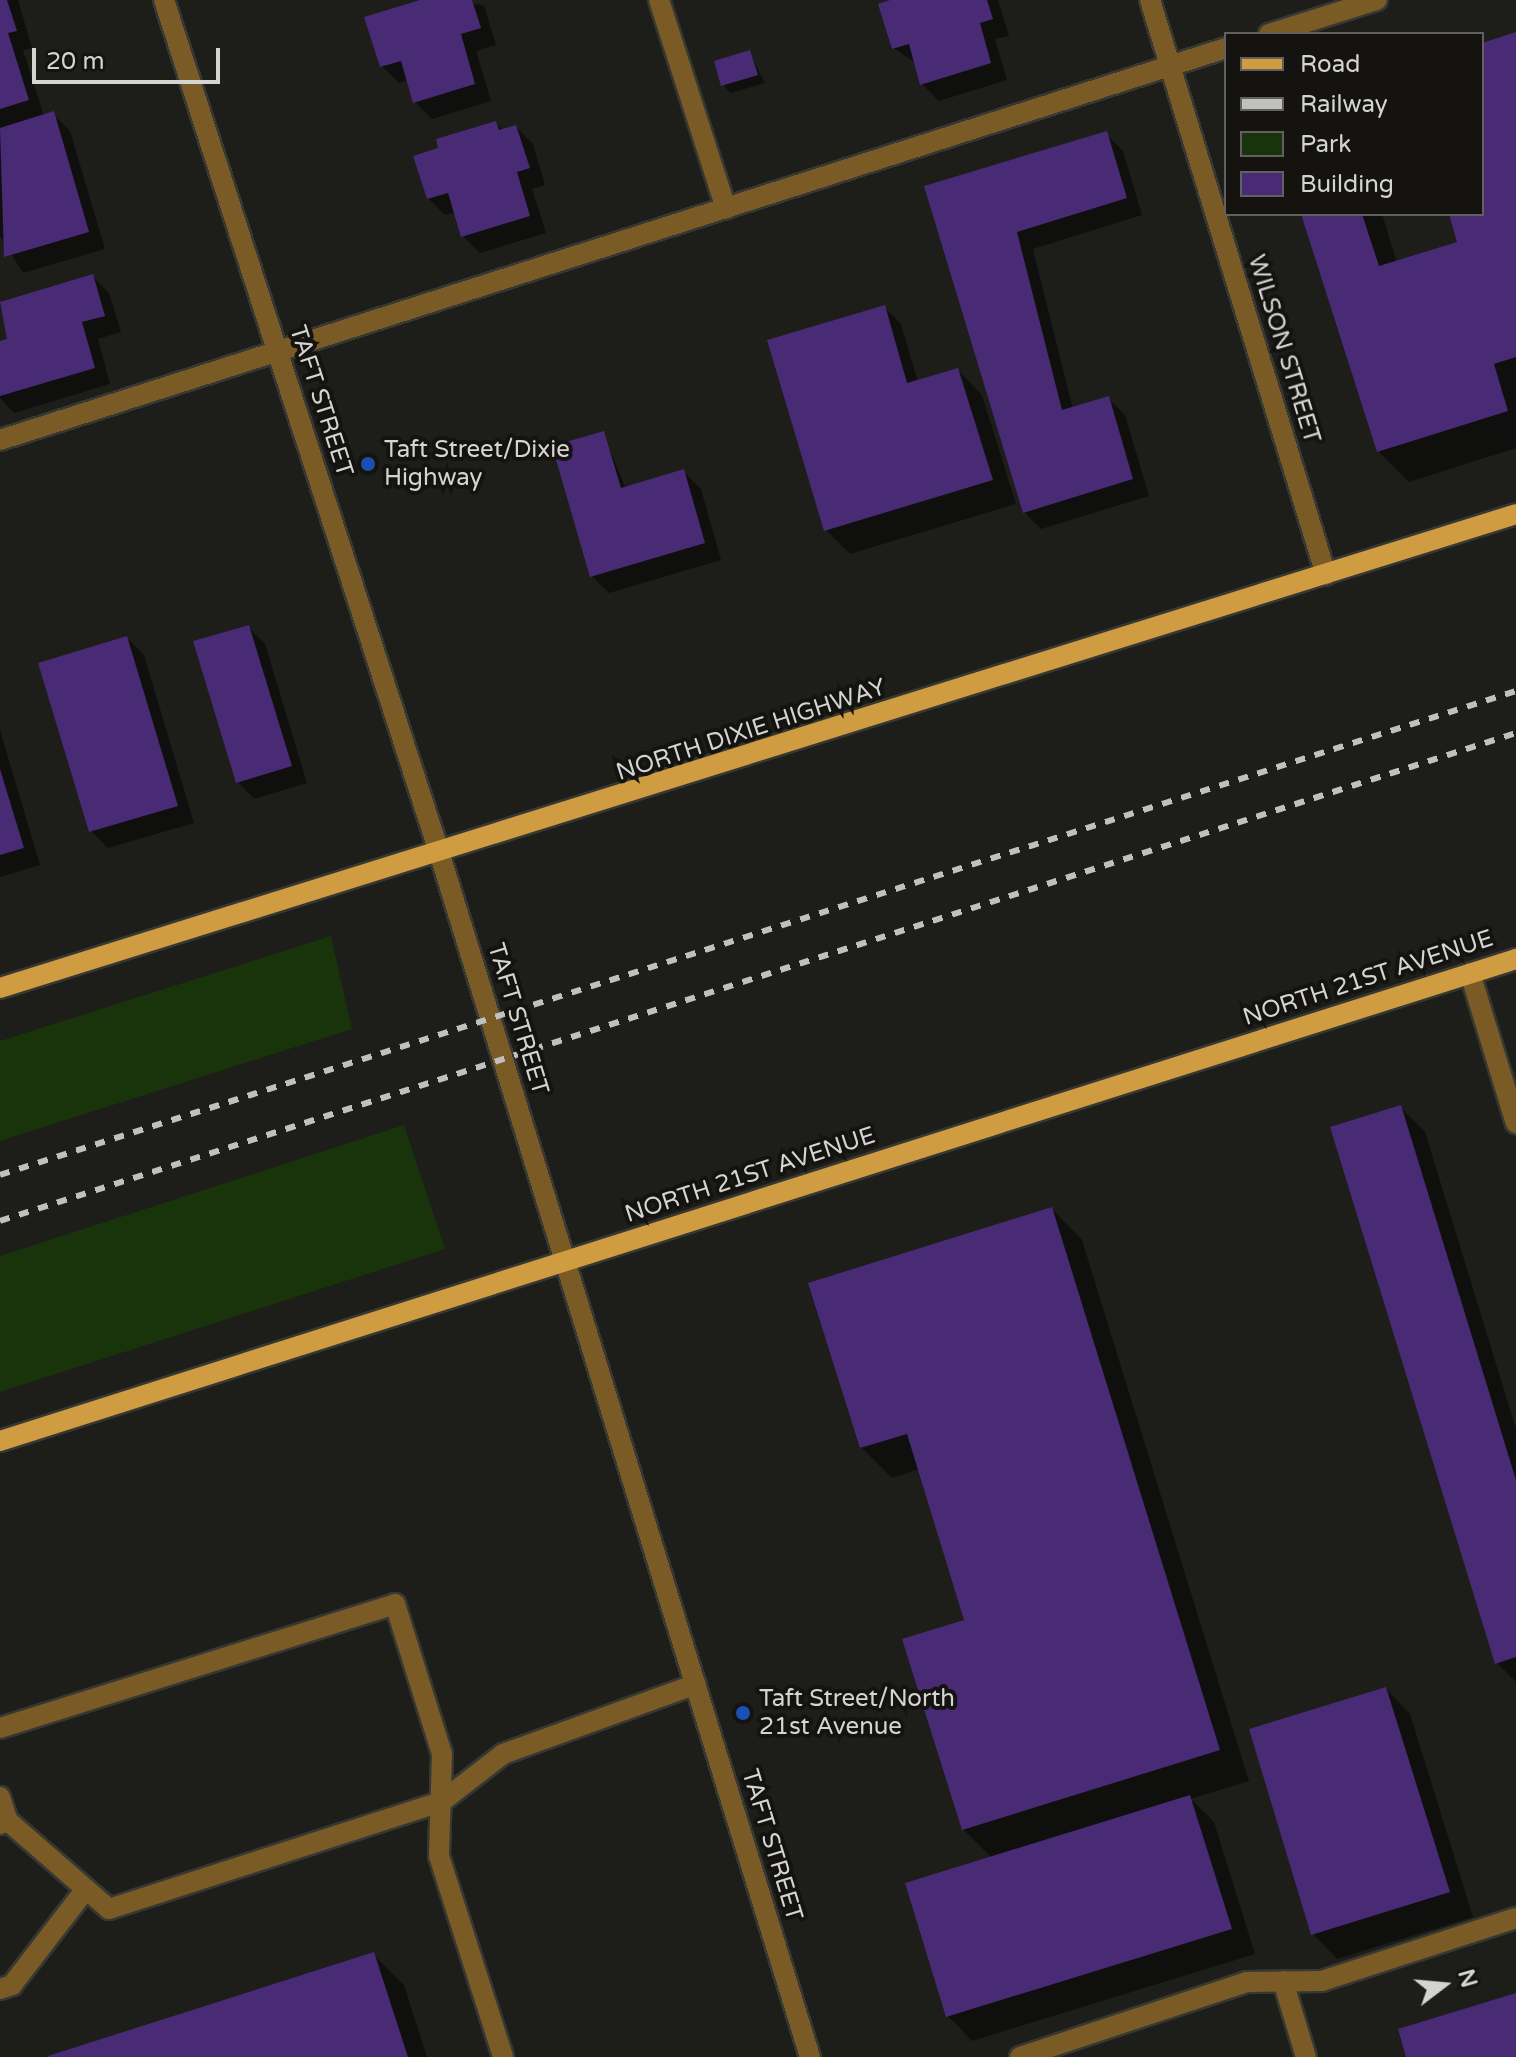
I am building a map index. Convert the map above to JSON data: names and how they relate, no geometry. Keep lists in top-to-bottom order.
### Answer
{
  "streets": {
    "main road": ["NORTH DIXIE HIGHWAY", "NORTH 21ST AVENUE"],
    "street": ["WILSON STREET", "TAFT STREET"]
  },
  "crossings": [
    ["WILSON STREET", "NORTH DIXIE HIGHWAY"],
    ["TAFT STREET", "NORTH DIXIE HIGHWAY"],
    ["TAFT STREET", "NORTH 21ST AVENUE"]
  ],
  "places": ["Taft Street/Dixie Highway", "Taft Street/North 21st Avenue"],
  "legend": [
    "Road",
    "Railway",
    "Park",
    "Building"
  ],
  "scale_bar": "20 m",
  "north": "right"
}
